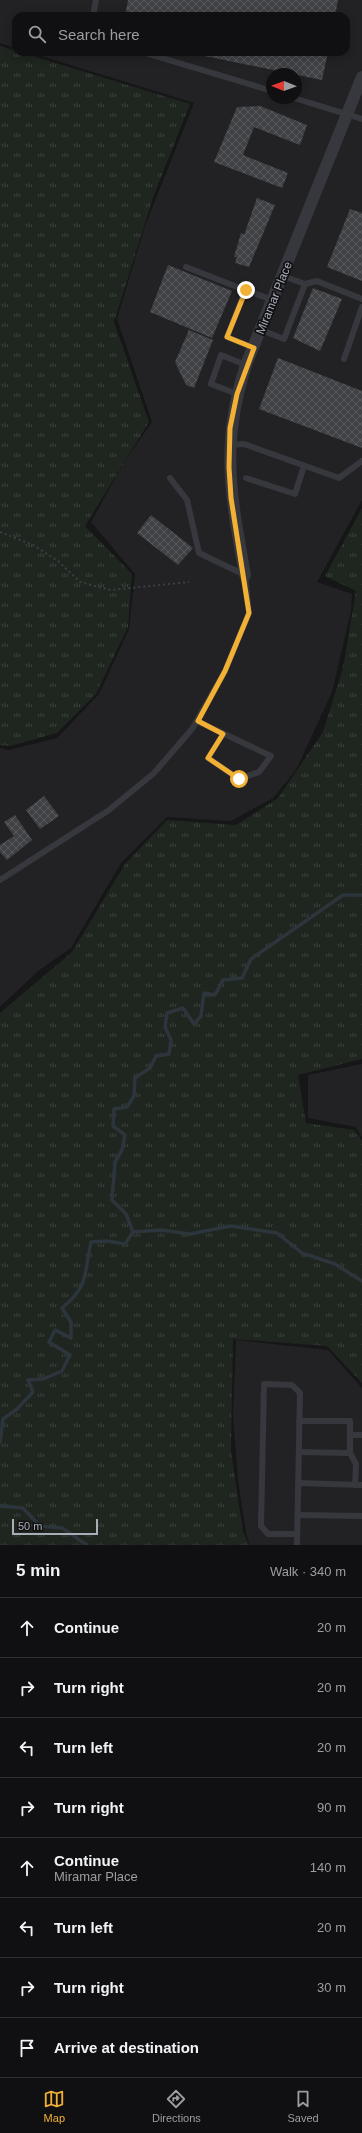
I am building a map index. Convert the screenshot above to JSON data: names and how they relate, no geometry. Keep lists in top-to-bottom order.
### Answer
{
  "streets": {
    "street": ["Miramar Place"]
  },
  "scale_bar": "50 m",
  "north": "left",
  "page": {
    "search": "Search here",
    "scale": "50 m",
    "heading": ["5 min", "Walk · 340 m"],
    "list": [
      ["Continue", "20 m"],
      ["Turn right", "20 m"],
      ["Turn left", "20 m"],
      ["Turn right", "90 m"],
      ["Continue", "Miramar Place", "140 m"],
      ["Turn left", "20 m"],
      ["Turn right", "30 m"],
      "Arrive at destination"
    ],
    "nav": ["Map", "Directions", "Saved"]
  }
}
